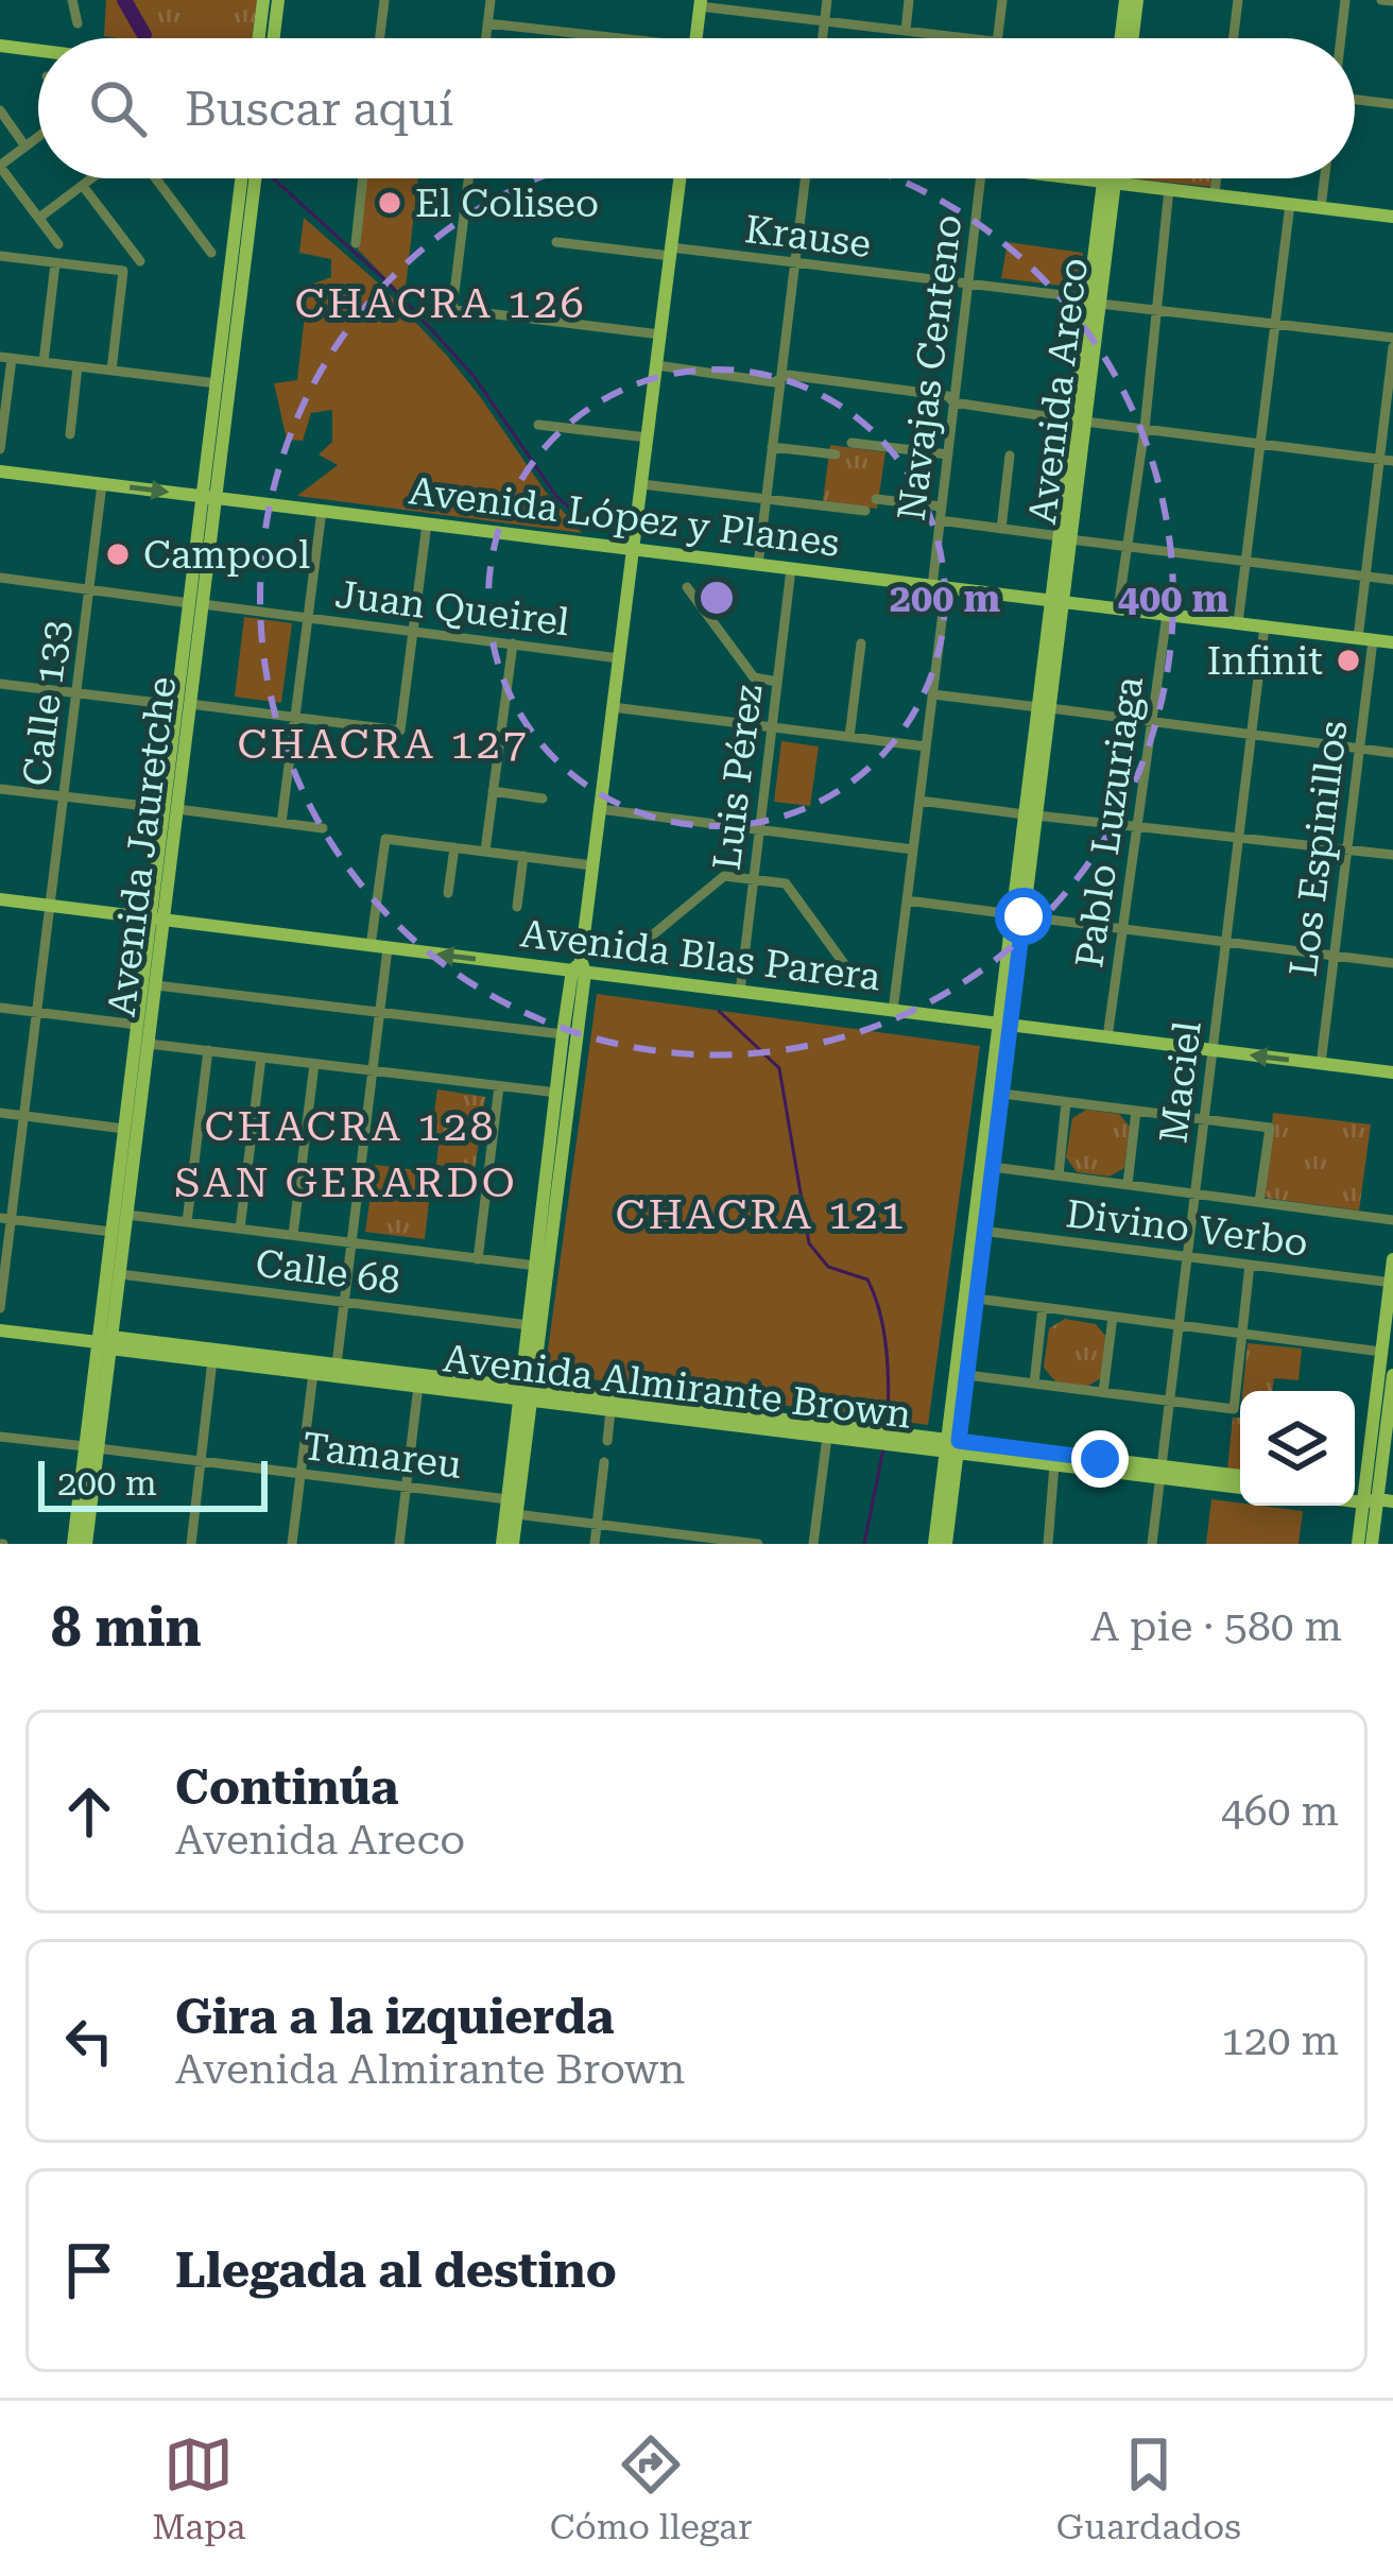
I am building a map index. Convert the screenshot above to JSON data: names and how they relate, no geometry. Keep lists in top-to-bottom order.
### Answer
{
  "streets": {
    "main road": [
      "Avenida Areco",
      "Avenida López y Planes",
      "Avenida Jauretche",
      "Avenida Blas Parera",
      "Avenida Almirante Brown"
    ],
    "street": [
      "Krause",
      "Navajas Centeno",
      "Juan Queirel",
      "Calle 133",
      "Luis Pérez",
      "Pablo Luzuriaga",
      "Los Espinillos",
      "Maciel",
      "Divino Verbo",
      "Calle 68",
      "Tamareu"
    ]
  },
  "crossings": [
    ["Krause", "Navajas Centeno"],
    ["Krause", "Avenida Areco"],
    ["Krause", "Los Espinillos"],
    ["Navajas Centeno", "Avenida López y Planes"],
    ["Navajas Centeno", "Avenida Blas Parera"],
    ["Avenida Areco", "Avenida López y Planes"],
    ["Avenida Areco", "Avenida Blas Parera"],
    ["Avenida Areco", "Divino Verbo"],
    ["Avenida Areco", "Avenida Almirante Brown"],
    ["Avenida López y Planes", "Calle 133"],
    ["Avenida López y Planes", "Luis Pérez"],
    ["Avenida López y Planes", "Pablo Luzuriaga"],
    ["Avenida López y Planes", "Avenida Jauretche"],
    ["Avenida López y Planes", "Los Espinillos"],
    ["Avenida López y Planes", "Maciel"],
    ["Juan Queirel", "Calle 133"],
    ["Juan Queirel", "Avenida Jauretche"],
    ["Calle 133", "Avenida Blas Parera"],
    ["Luis Pérez", "Avenida Blas Parera"],
    ["Pablo Luzuriaga", "Avenida Blas Parera"],
    ["Avenida Jauretche", "Avenida Blas Parera"],
    ["Avenida Jauretche", "Calle 68"],
    ["Avenida Jauretche", "Avenida Almirante Brown"],
    ["Avenida Jauretche", "Tamareu"],
    ["Los Espinillos", "Avenida Blas Parera"],
    ["Avenida Blas Parera", "Maciel"],
    ["Maciel", "Divino Verbo"],
    ["Maciel", "Avenida Almirante Brown"]
  ],
  "districts": [
    "CHACRA 126",
    "CHACRA 127",
    "CHACRA 128",
    "SAN GERARDO",
    "CHACRA 121"
  ],
  "places": ["El Coliseo", "Campool", "Infinit"],
  "scale_bar": "200 m",
  "page": {
    "search": "Buscar aquí",
    "scale": "200 m",
    "heading": ["8 min", "A pie · 580 m"],
    "list": [
      ["Continúa", "Avenida Areco", "460 m"],
      ["Gira a la izquierda", "Avenida Almirante Brown", "120 m"],
      "Llegada al destino"
    ],
    "nav": ["Mapa", "Cómo llegar", "Guardados"]
  },
  "rings": ["200 m", "400 m"]
}
